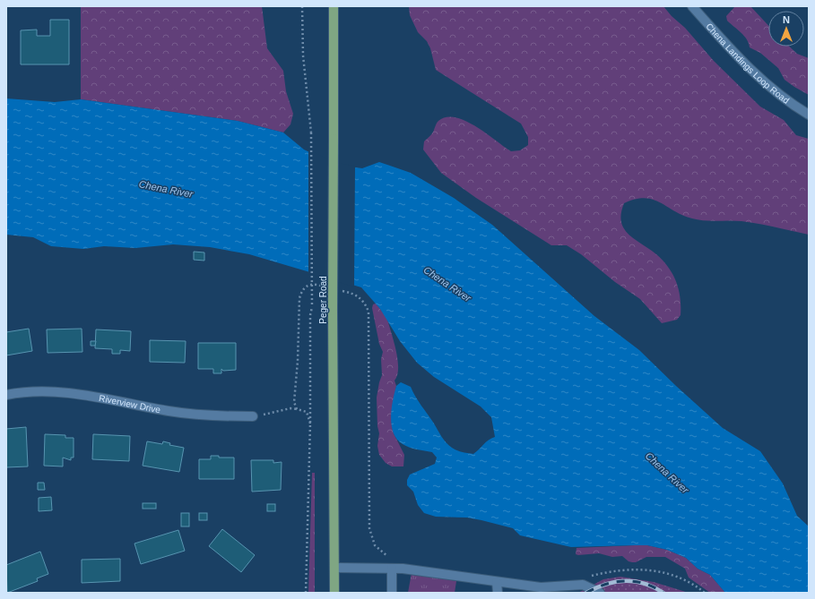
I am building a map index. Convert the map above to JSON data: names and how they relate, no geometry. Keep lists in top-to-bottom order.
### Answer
{
  "streets": {
    "main road": ["Peger Road"],
    "street": ["Chena Landings Loop Road", "Riverview Drive"]
  },
  "water": ["Chena River"],
  "north": "top"
}
